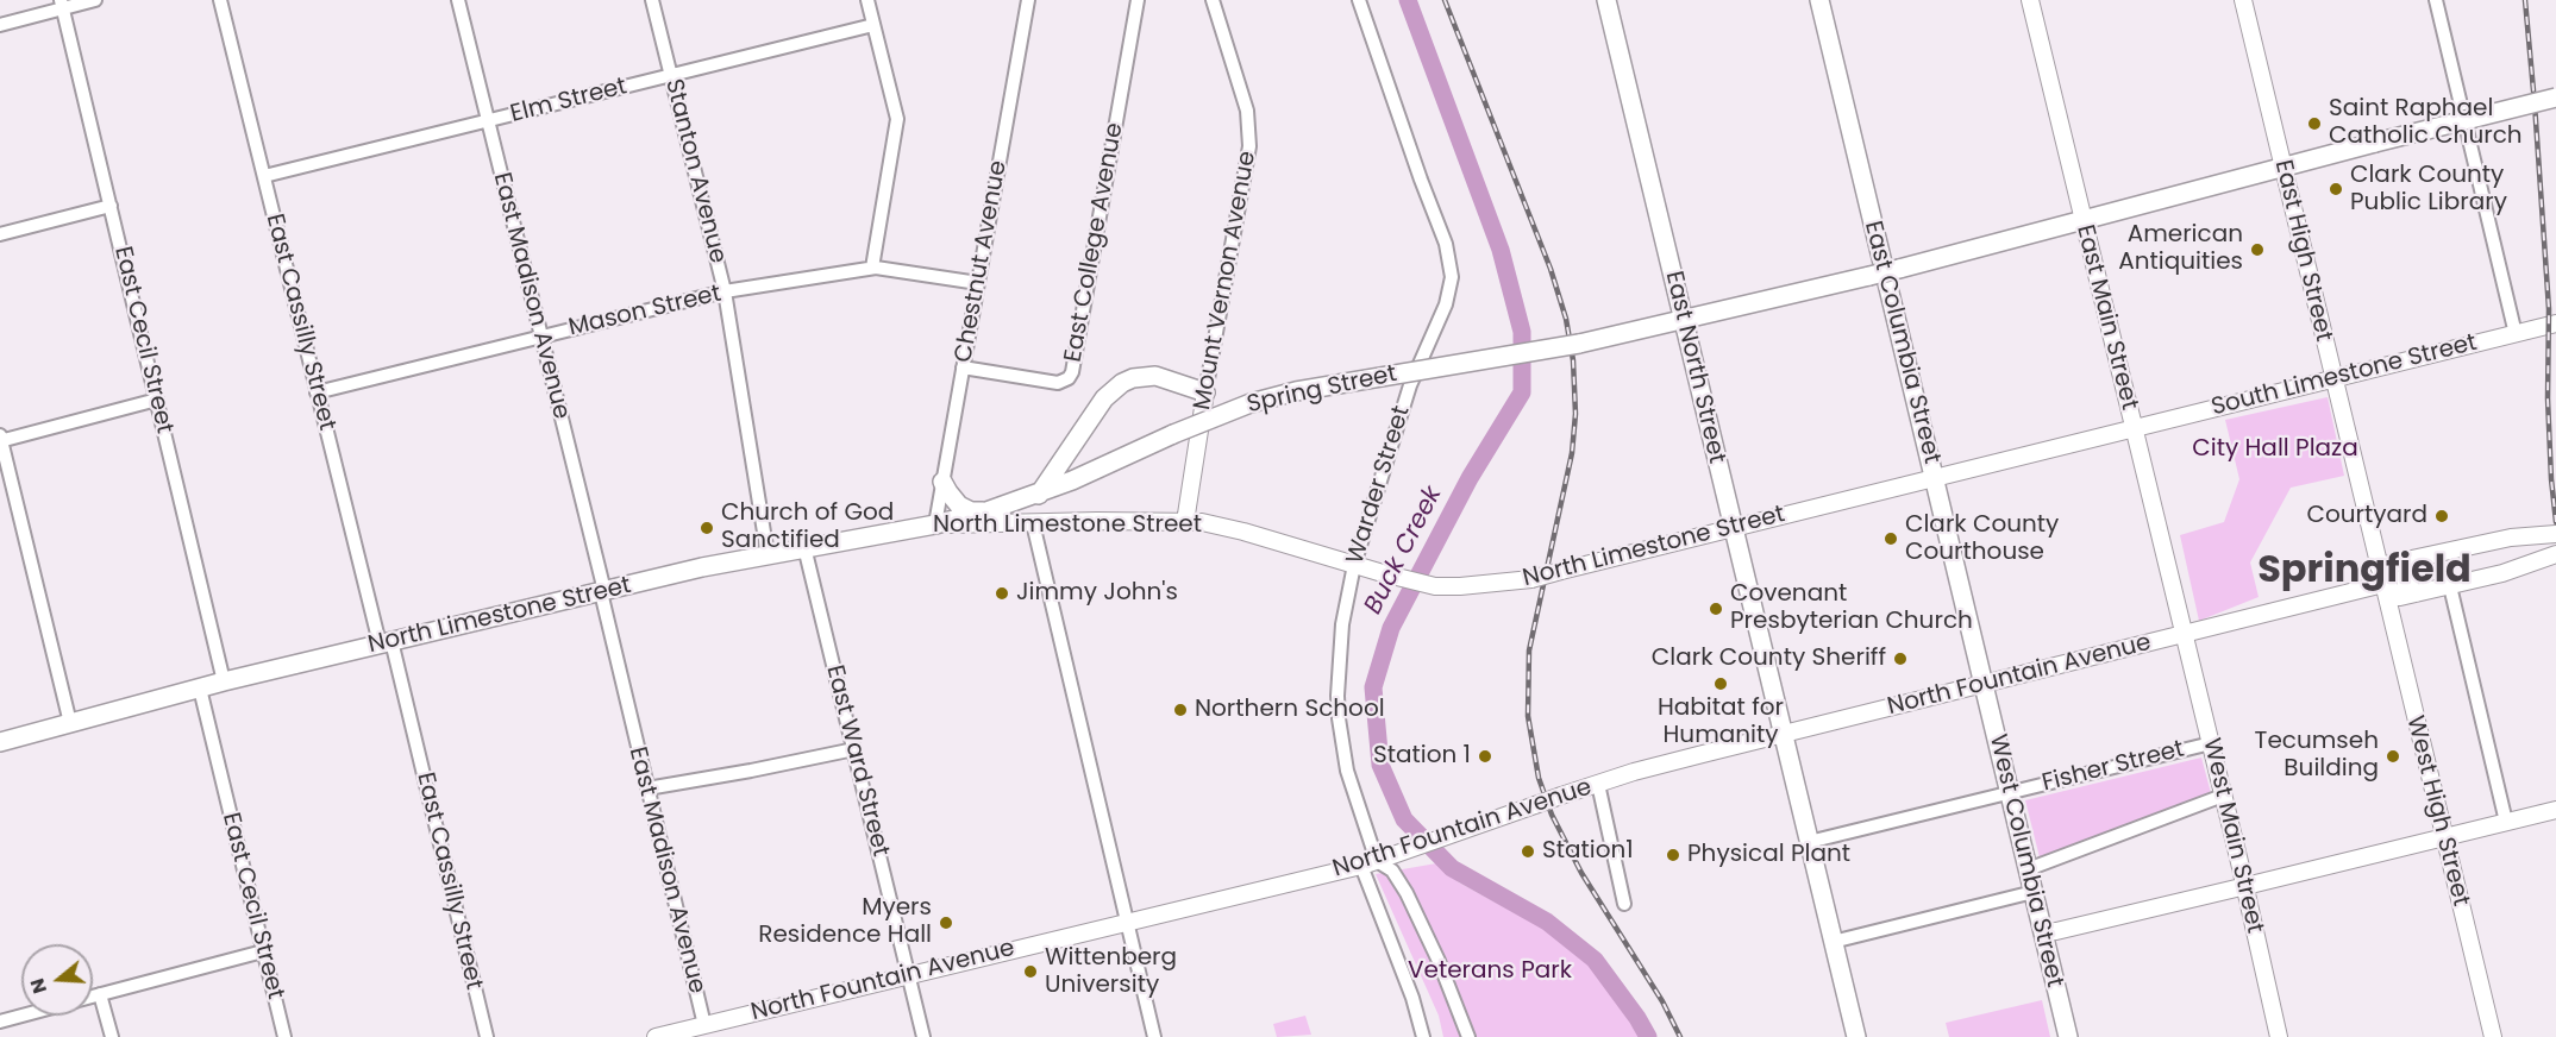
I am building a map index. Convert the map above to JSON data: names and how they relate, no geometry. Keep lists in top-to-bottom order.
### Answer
{
  "streets": {
    "main road": [
      "East Columbia Street",
      "East North Street",
      "Spring Street",
      "North Limestone Street",
      "West Columbia Street"
    ],
    "street": [
      "Elm Street",
      "Stanton Avenue",
      "East College Avenue",
      "East High Street",
      "Chestnut Avenue",
      "Mount Vernon Avenue",
      "East Madison Avenue",
      "Mason Street",
      "East Main Street",
      "East Cassilly Street",
      "East Cecil Street",
      "South Limestone Street",
      "Warder Street",
      "North Fountain Avenue",
      "East Ward Street",
      "Fisher Street",
      "West High Street",
      "West Main Street"
    ]
  },
  "crossings": [
    ["Elm Street", "Stanton Avenue"],
    ["Elm Street", "East Madison Avenue"],
    ["Elm Street", "East Cassilly Street"],
    ["Stanton Avenue", "Mason Street"],
    ["Stanton Avenue", "North Limestone Street"],
    ["East College Avenue", "Chestnut Avenue"],
    ["East High Street", "South Limestone Street"],
    ["East High Street", "Spring Street"],
    ["East High Street", "North Fountain Avenue"],
    ["East High Street", "West High Street"],
    ["Chestnut Avenue", "Mason Street"],
    ["Chestnut Avenue", "Spring Street"],
    ["Chestnut Avenue", "North Limestone Street"],
    ["Mount Vernon Avenue", "North Limestone Street"],
    ["East Madison Avenue", "Mason Street"],
    ["East Madison Avenue", "North Limestone Street"],
    ["East Madison Avenue", "North Fountain Avenue"],
    ["Mason Street", "East Cassilly Street"],
    ["East Main Street", "South Limestone Street"],
    ["East Main Street", "Spring Street"],
    ["East Main Street", "North Limestone Street"],
    ["East Main Street", "North Fountain Avenue"],
    ["East Main Street", "West Main Street"],
    ["East Cassilly Street", "North Limestone Street"],
    ["East Cecil Street", "North Limestone Street"],
    ["East Columbia Street", "North Limestone Street"],
    ["East Columbia Street", "North Fountain Avenue"],
    ["East Columbia Street", "West Columbia Street"],
    ["East North Street", "Spring Street"],
    ["East North Street", "North Limestone Street"],
    ["East North Street", "North Fountain Avenue"],
    ["East North Street", "Fisher Street"],
    ["South Limestone Street", "North Limestone Street"],
    ["Spring Street", "North Limestone Street"],
    ["Warder Street", "North Limestone Street"],
    ["Warder Street", "North Fountain Avenue"],
    ["North Limestone Street", "East Ward Street"],
    ["North Fountain Avenue", "East Ward Street"],
    ["North Fountain Avenue", "West High Street"],
    ["North Fountain Avenue", "West Main Street"],
    ["North Fountain Avenue", "West Columbia Street"],
    ["Fisher Street", "West Main Street"],
    ["Fisher Street", "West Columbia Street"]
  ],
  "districts": ["Springfield"],
  "water": ["Buck Creek"],
  "parks": ["City Hall Plaza", "Veterans Park"],
  "places": [
    "Saint Raphael Catholic Church",
    "Clark County Public Library",
    "American Antiquities",
    "Courtyard",
    "Church of God Sanctified",
    "Clark County Courthouse",
    "Jimmy John's",
    "Covenant Presbyterian Church",
    "Clark County Sheriff",
    "Habitat for Humanity",
    "Northern School",
    "Station 1",
    "Tecumseh Building",
    "Station1",
    "Physical Plant",
    "Myers Residence Hall",
    "Wittenberg University"
  ],
  "north": "left"
}
